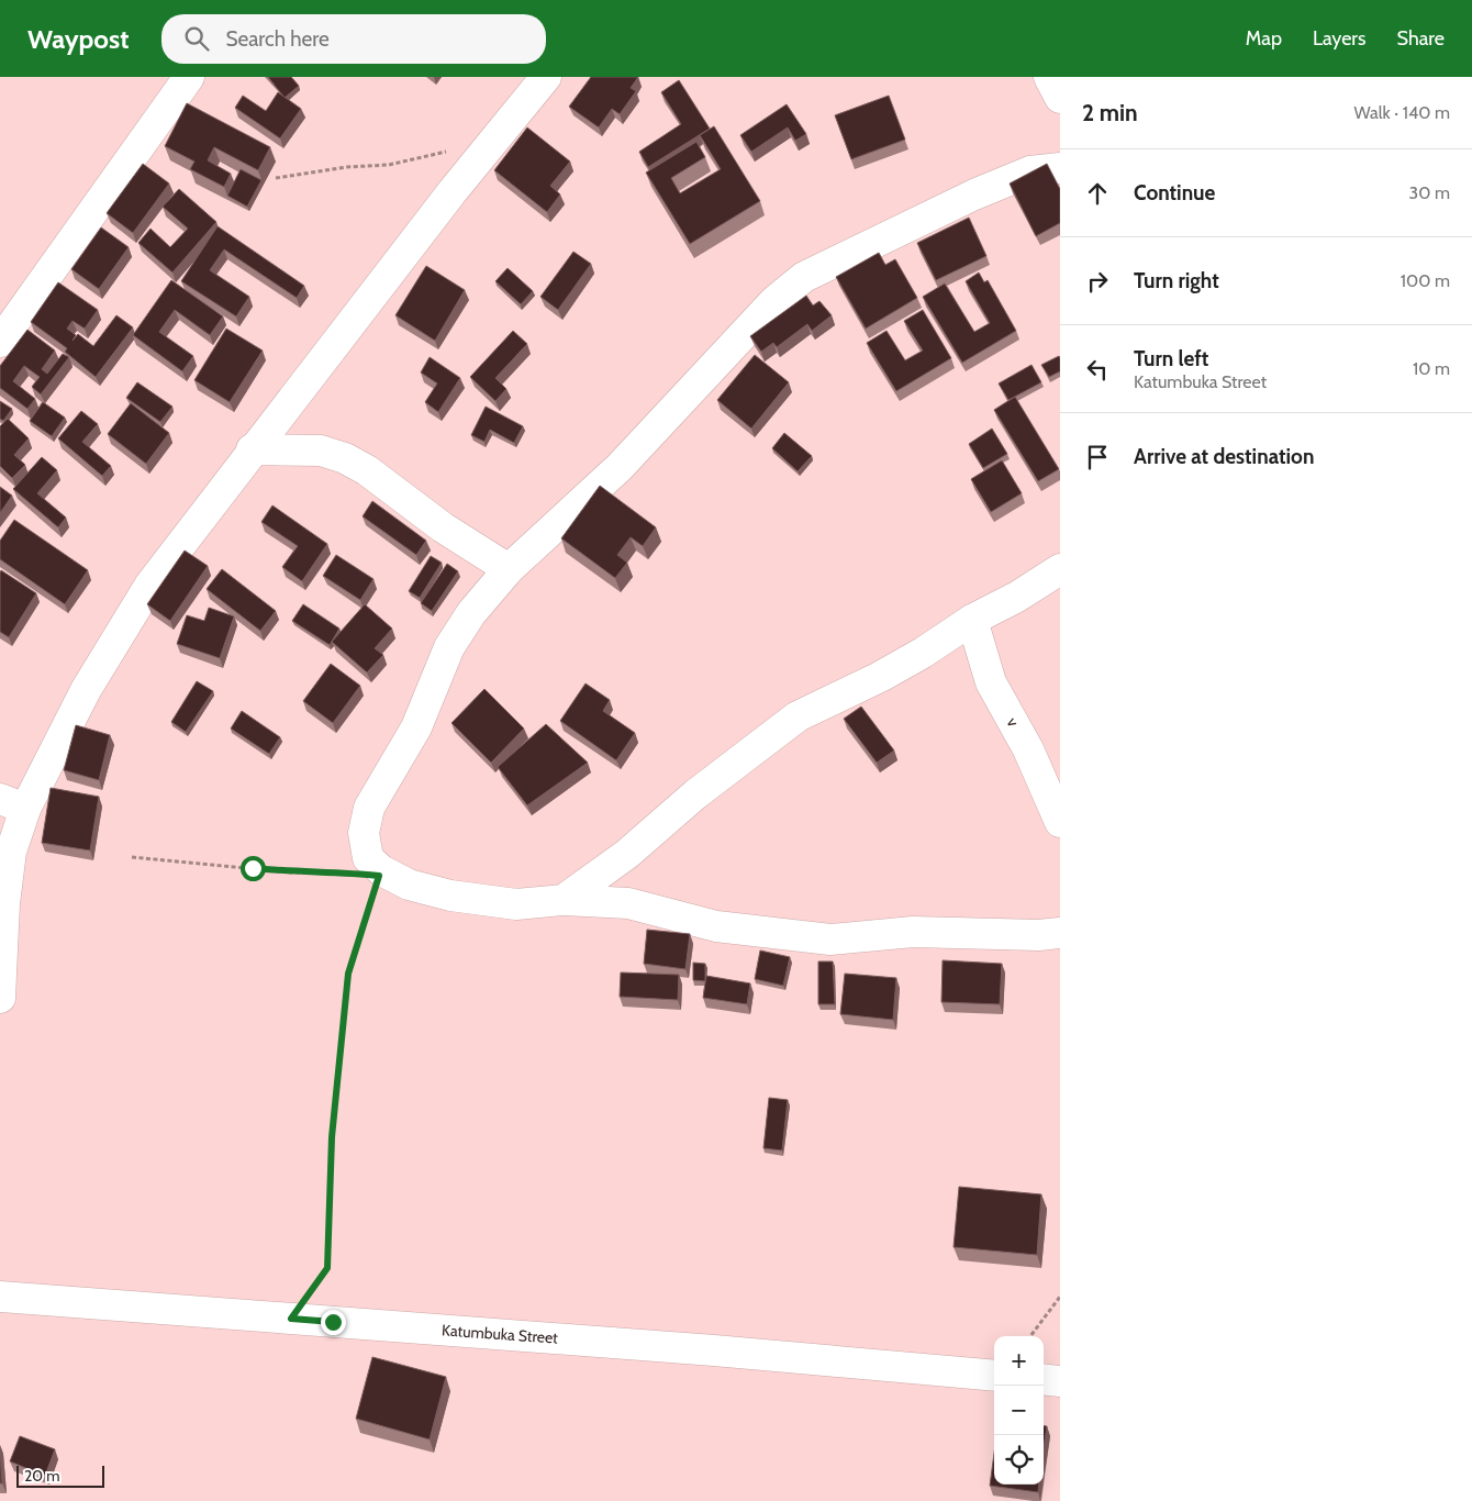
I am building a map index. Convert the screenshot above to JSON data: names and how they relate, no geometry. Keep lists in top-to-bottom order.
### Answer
{
  "streets": {
    "street": ["v", "Katumbuka Street"]
  },
  "scale_bar": "20 m",
  "page": {
    "header": "Waypost",
    "search": "Search here",
    "nav": ["Map", "Layers", "Share"],
    "heading": ["2 min", "Walk · 140 m"],
    "list": [
      ["Continue", "30 m"],
      ["Turn right", "100 m"],
      ["Turn left", "Katumbuka Street", "10 m"],
      "Arrive at destination"
    ],
    "map_buttons": ["+", "−"],
    "scale": "20 m"
  }
}
